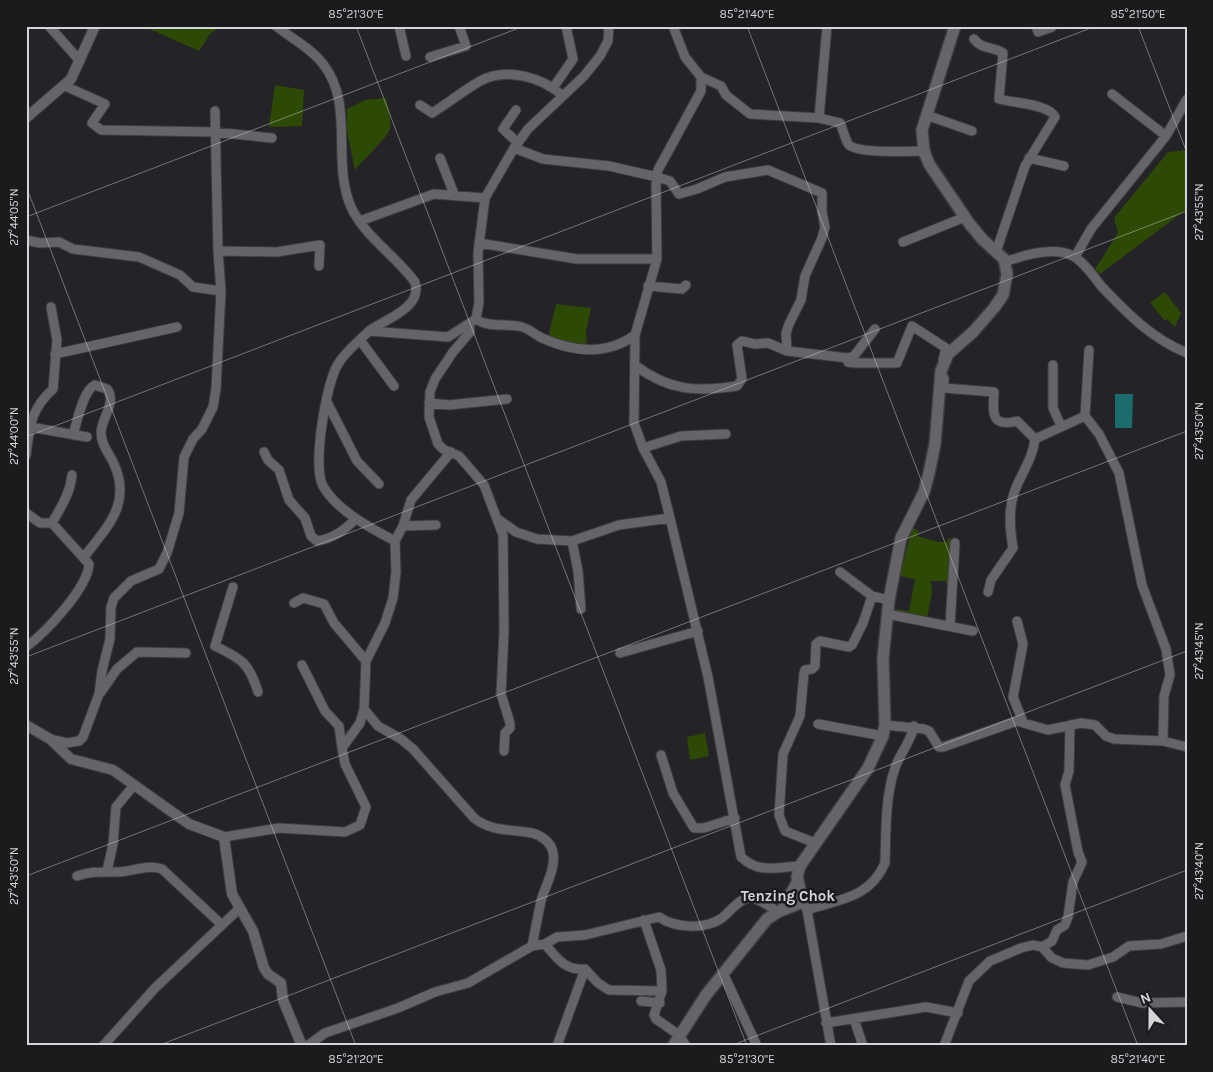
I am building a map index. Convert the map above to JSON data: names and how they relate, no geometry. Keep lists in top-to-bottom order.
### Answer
{
  "districts": ["Tenzing Chok"],
  "north": "top",
  "coordinates": [
    "85°21'30\"E",
    "85°21'40\"E",
    "85°21'50\"E",
    "27°43'55\"N",
    "27°44'05\"N",
    "27°43'50\"N",
    "27°44'00\"N",
    "27°43'45\"N",
    "27°43'40\"N",
    "85°21'20\"E"
  ]
}
